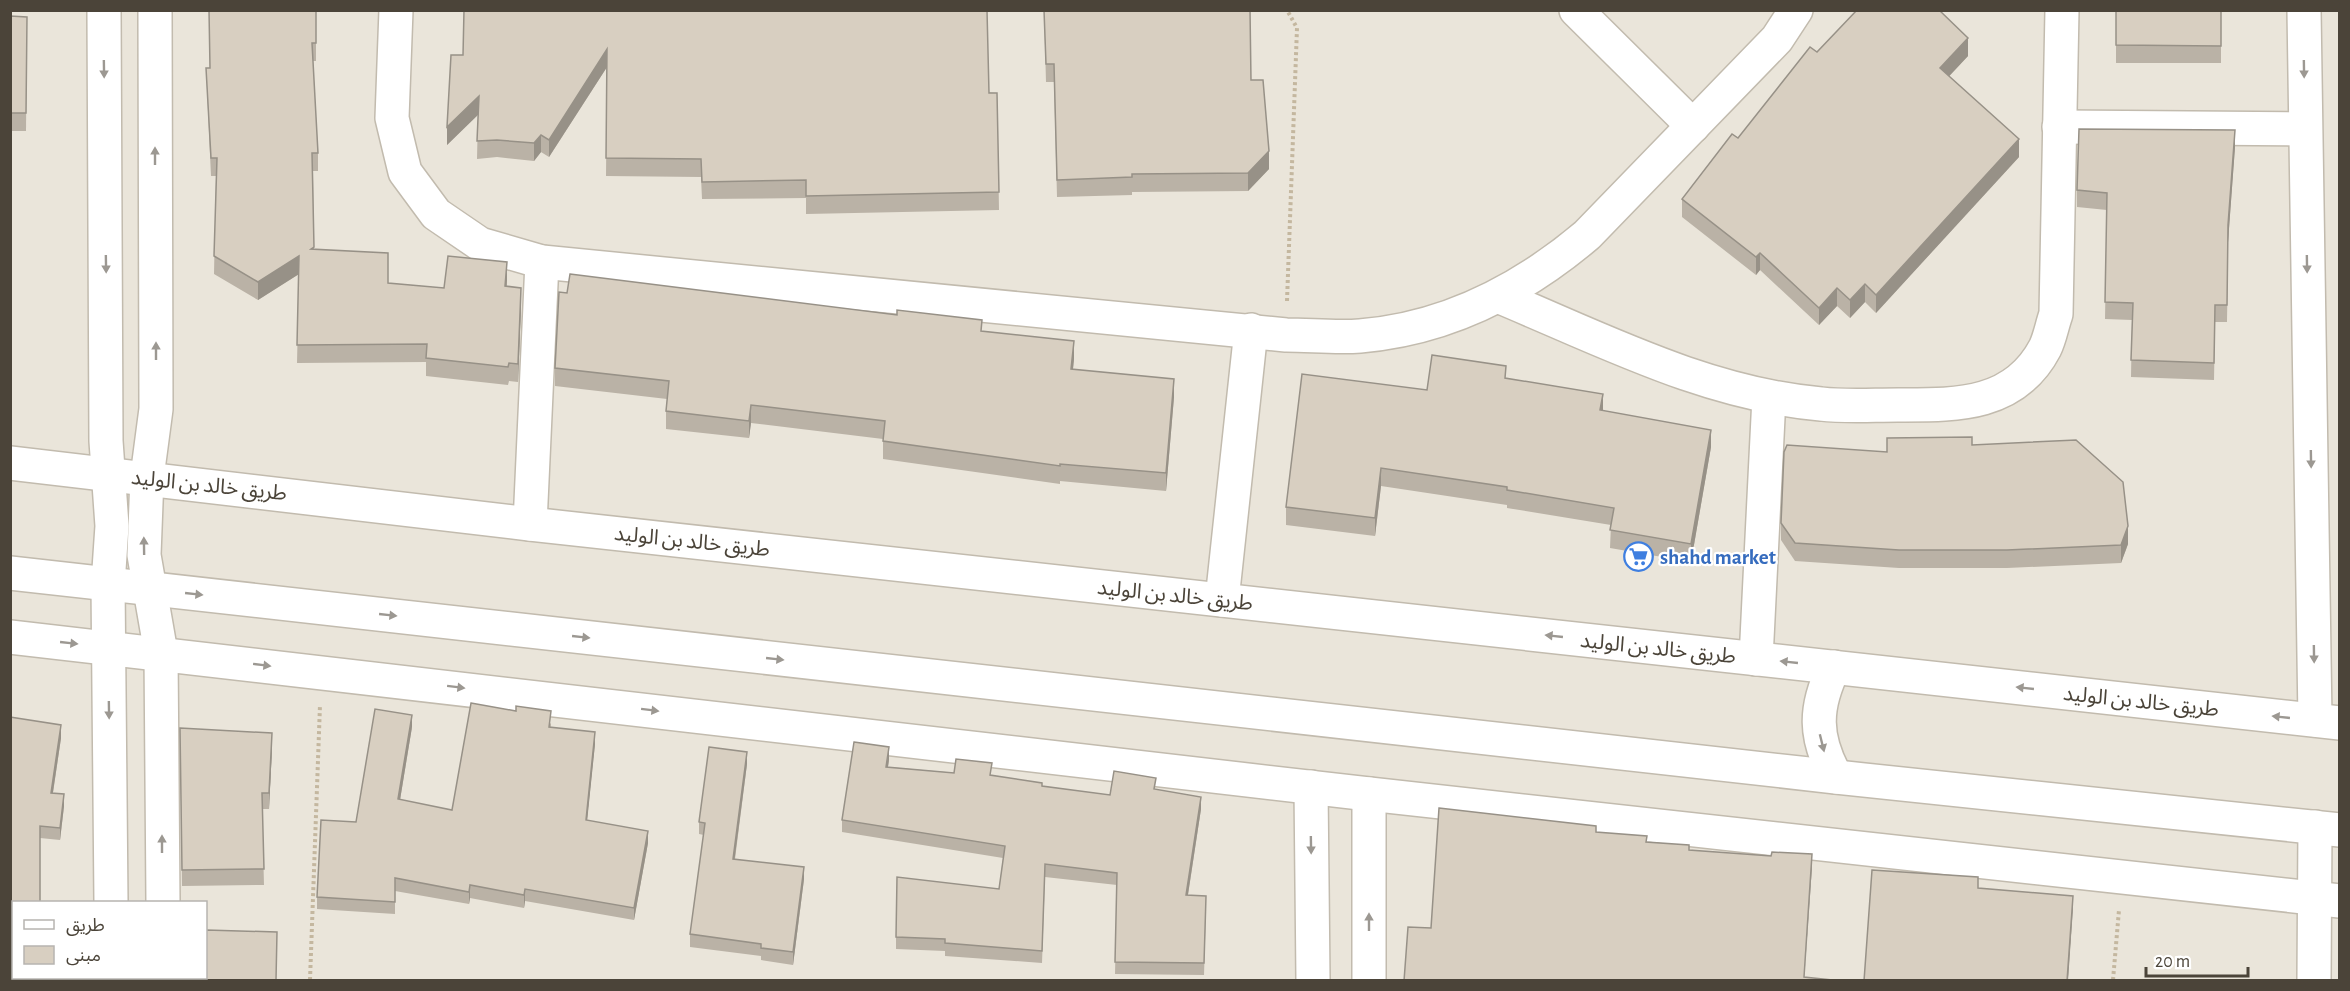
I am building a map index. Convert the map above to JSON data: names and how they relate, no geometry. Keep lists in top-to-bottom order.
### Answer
{
  "streets": {
    "street": ["طريق خالد بن الوليد"]
  },
  "places": {
    "supermarket": ["shahd market"]
  },
  "legend": ["طريق", "مبنى"],
  "scale_bar": "20 m"
}
